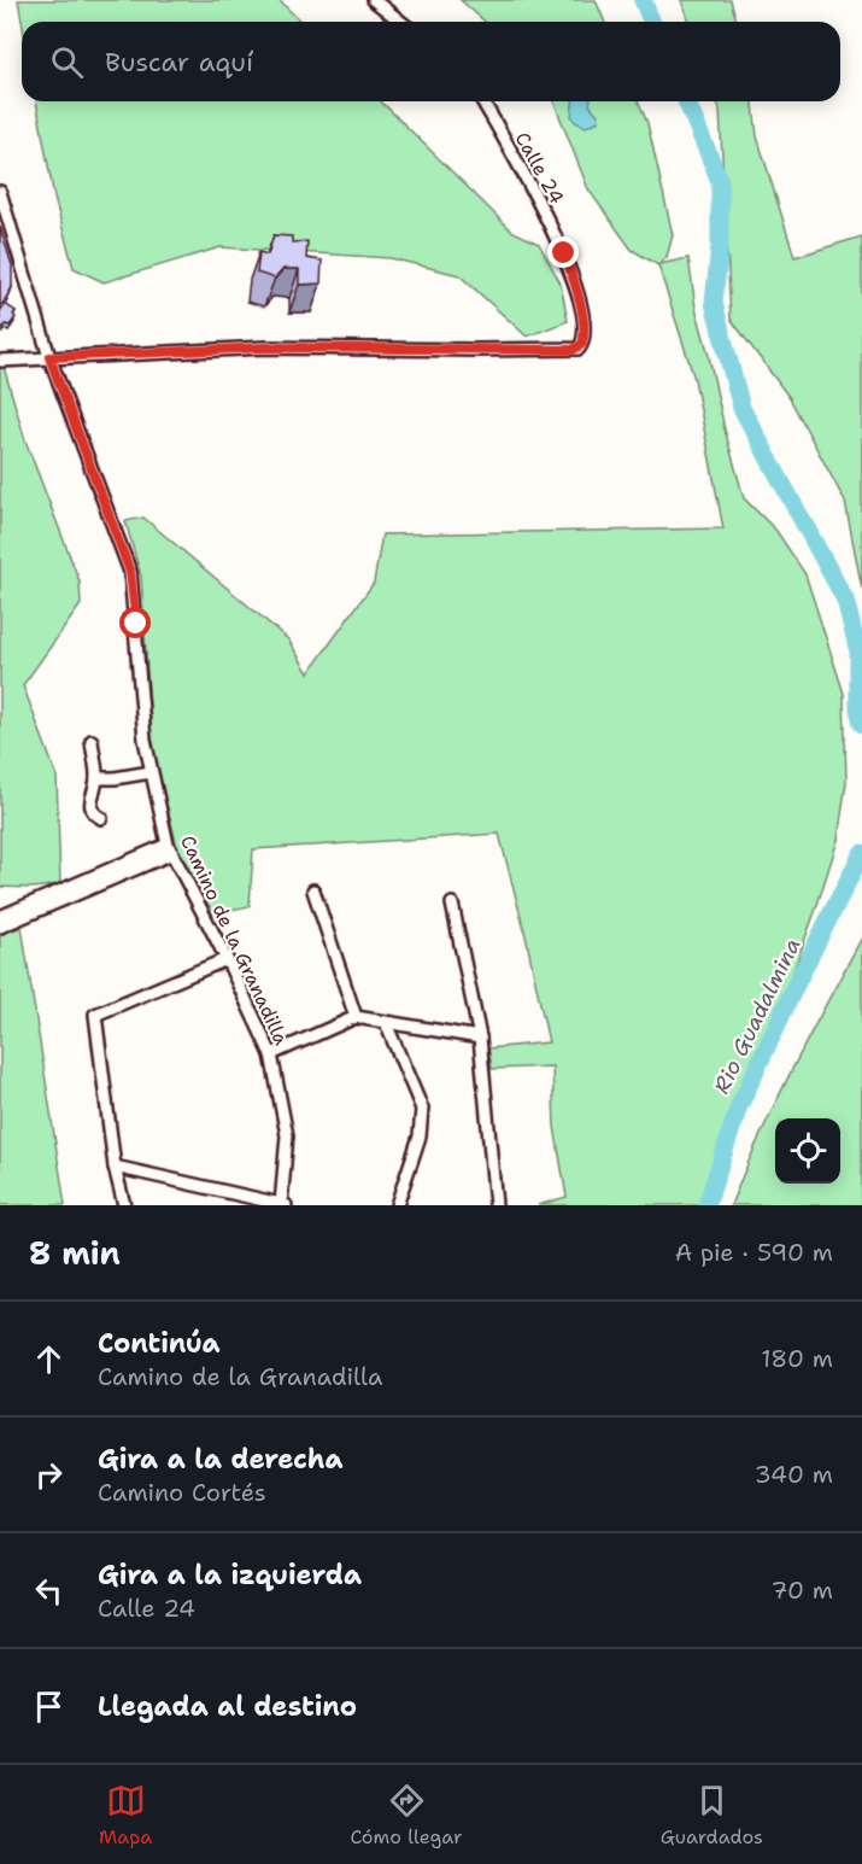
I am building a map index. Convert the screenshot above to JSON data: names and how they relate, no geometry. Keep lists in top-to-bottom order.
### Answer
{
  "streets": {
    "street": ["Calle 24", "Camino de la Granadilla"]
  },
  "crossings": [
    ["Calle 24", "Camino de la Granadilla"]
  ],
  "water": ["Rio Guadalmina"],
  "page": {
    "search": "Buscar aquí",
    "heading": ["8 min", "A pie · 590 m"],
    "list": [
      ["Continúa", "Camino de la Granadilla", "180 m"],
      ["Gira a la derecha", "Camino Cortés", "340 m"],
      ["Gira a la izquierda", "Calle 24", "70 m"],
      "Llegada al destino"
    ],
    "nav": ["Mapa", "Cómo llegar", "Guardados"]
  }
}
